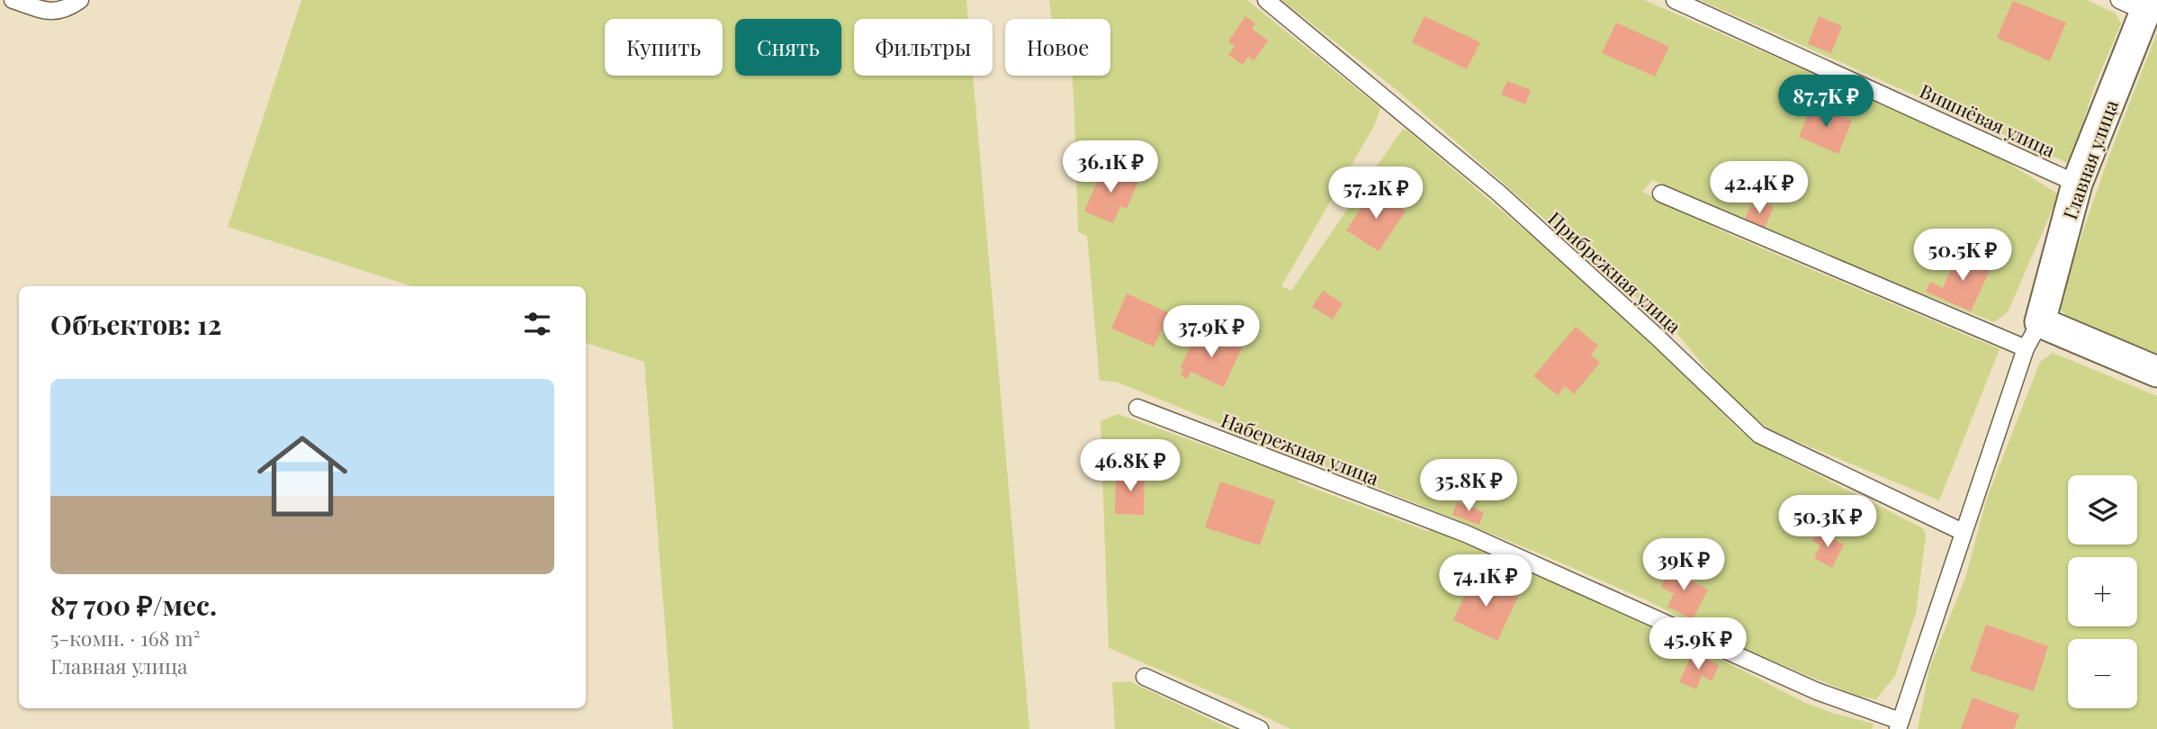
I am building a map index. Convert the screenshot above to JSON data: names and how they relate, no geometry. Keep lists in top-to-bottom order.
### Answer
{
  "streets": {
    "street": ["Главная улица"],
    "lane": ["Вишнёвая улица", "Прибрежная улица", "Набережная улица"]
  },
  "crossings": [
    ["Вишнёвая улица", "Главная улица"]
  ],
  "page": {
    "chip": [
      "Купить",
      "Снять",
      "Фильтры",
      "Новое"
    ],
    "price": [
      "87.7K ₽",
      "36.1K ₽",
      "42.4K ₽",
      "57.2K ₽",
      "50.5K ₽",
      "37.9K ₽",
      "46.8K ₽",
      "35.8K ₽",
      "50.3K ₽",
      "39K ₽",
      "74.1K ₽",
      "45.9K ₽"
    ],
    "heading": "Объектов: 12",
    "list": [
      {
        "name": "87 700 ₽/мес.",
        "note": "5-комн. · 168 m² · Главная улица"
      }
    ],
    "map_buttons": ["+", "−"]
  }
}
